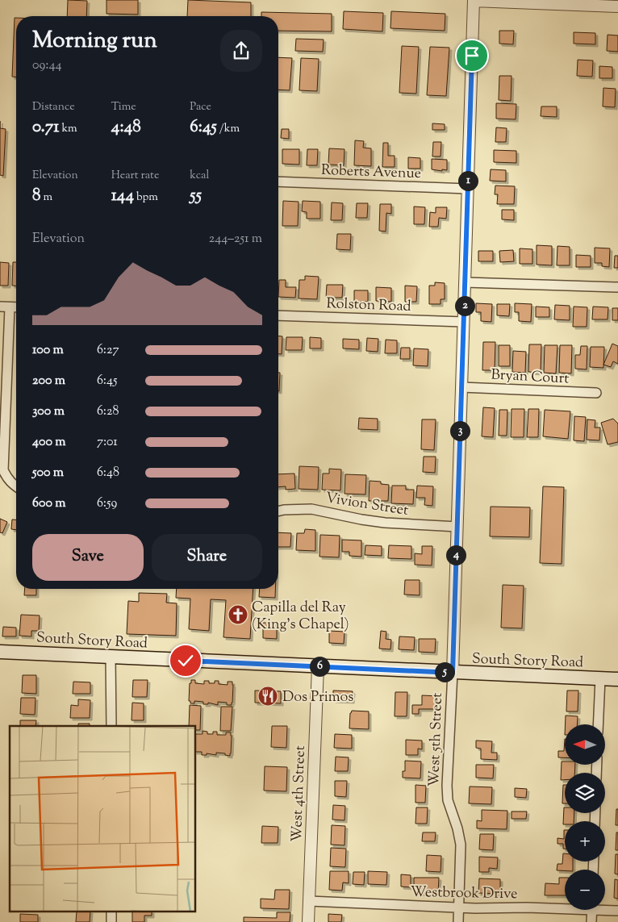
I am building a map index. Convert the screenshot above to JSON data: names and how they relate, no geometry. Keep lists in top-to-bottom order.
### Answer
{
  "streets": {
    "main road": ["South Story Road"],
    "street": [
      "Roberts Avenue",
      "Rolston Road",
      "Bryan Court",
      "Vivion Street",
      "West 5th Street",
      "West 4th Street",
      "Westbrook Drive"
    ]
  },
  "crossings": [
    ["Roberts Avenue", "West 5th Street"],
    ["Rolston Road", "West 5th Street"],
    ["Bryan Court", "West 5th Street"],
    ["Vivion Street", "West 5th Street"],
    ["South Story Road", "West 5th Street"],
    ["South Story Road", "West 4th Street"],
    ["West 5th Street", "Westbrook Drive"],
    ["West 4th Street", "Westbrook Drive"]
  ],
  "places": {
    "church": ["Capilla del Ray (King's Chapel)"],
    "restaurant": ["Dos Primos"]
  },
  "north": "left",
  "page": {
    "heading": ["Morning run", "09:44"],
    "stats": [
      ["Distance", "0.71 km"],
      ["Time", "4:48"],
      ["Pace", "6:45 /km"],
      ["Elevation", "8 m"],
      ["Heart rate", "144 bpm"],
      ["kcal", "55"]
    ],
    "pins": [
      "1",
      "2",
      "3",
      "4",
      "6",
      "5"
    ],
    "chart": ["Elevation", "244–251 m"],
    "list": [
      {
        "name": "100 m",
        "note": "6:27"
      },
      {
        "name": "200 m",
        "note": "6:45"
      },
      {
        "name": "300 m",
        "note": "6:28"
      },
      {
        "name": "400 m",
        "note": "7:01"
      },
      {
        "name": "500 m",
        "note": "6:48"
      },
      {
        "name": "600 m",
        "note": "6:59"
      }
    ],
    "buttons": ["Save", "Share"],
    "map_buttons": ["+", "−"]
  }
}
